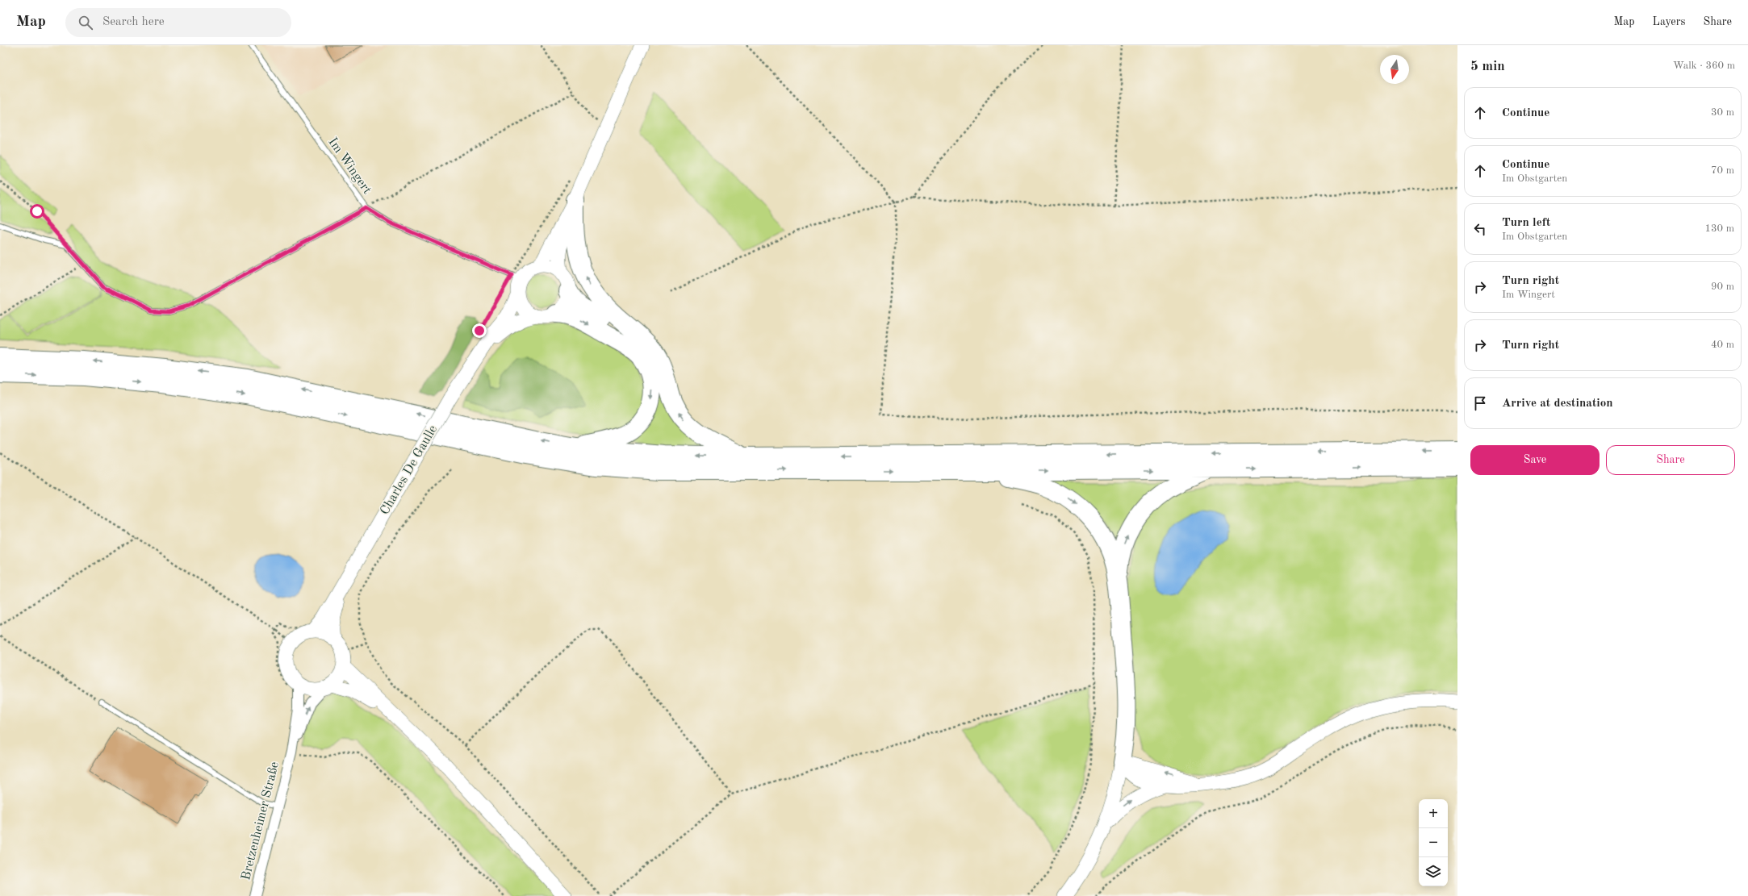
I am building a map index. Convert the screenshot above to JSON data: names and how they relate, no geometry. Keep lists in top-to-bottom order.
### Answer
{
  "streets": {
    "street": ["Charles De Gaulle", "Bretzenheimer Straße"],
    "lane": ["Im Wingert"]
  },
  "crossings": [
    ["Im Wingert", "Charles De Gaulle"],
    ["Charles De Gaulle", "Bretzenheimer Straße"]
  ],
  "north": "bottom",
  "page": {
    "header": "Map",
    "search": "Search here",
    "nav": ["Map", "Layers", "Share"],
    "heading": ["5 min", "Walk · 360 m"],
    "list": [
      ["Continue", "30 m"],
      ["Continue", "Im Obstgarten", "70 m"],
      ["Turn left", "Im Obstgarten", "130 m"],
      ["Turn right", "Im Wingert", "90 m"],
      ["Turn right", "40 m"],
      "Arrive at destination"
    ],
    "buttons": ["Save", "Share"],
    "map_buttons": ["+", "−"]
  }
}
